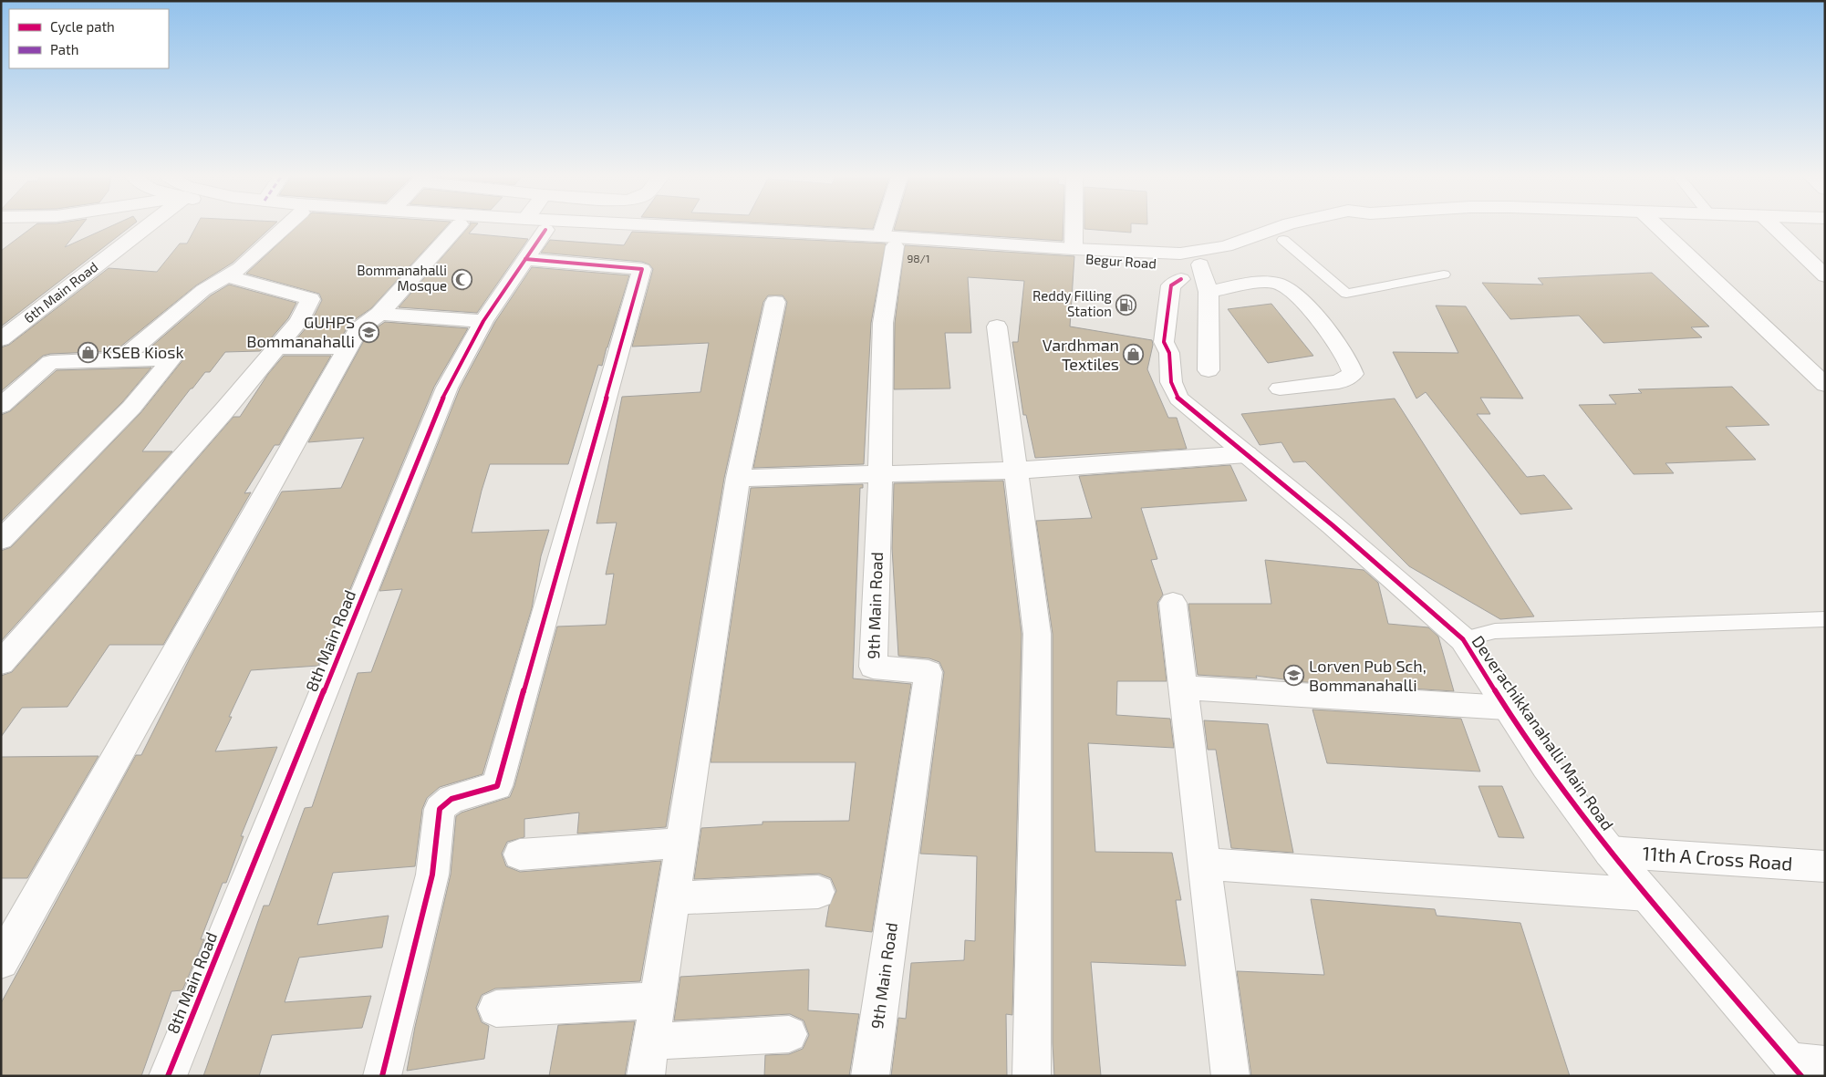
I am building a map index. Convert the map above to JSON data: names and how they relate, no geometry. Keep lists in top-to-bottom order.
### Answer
{
  "streets": {
    "street": [
      "Begur Road",
      "6th Main Road",
      "9th Main Road",
      "8th Main Road",
      "Deverachikkanahalli Main Road",
      "11th A Cross Road"
    ]
  },
  "crossings": [
    ["Begur Road", "9th Main Road"],
    ["Begur Road", "Deverachikkanahalli Main Road"],
    ["Deverachikkanahalli Main Road", "11th A Cross Road"]
  ],
  "places": {
    "mosque": ["Bommanahalli Mosque"],
    "fuel station": ["Reddy Filling Station"],
    "school or university": ["GUHPS Bommanahalli", "Lorven Pub Sch, Bommanahalli"],
    "shop": ["KSEB Kiosk", "Vardhman Textiles"]
  },
  "house_numbers": ["98/1"],
  "legend": ["Cycle path", "Path"]
}
